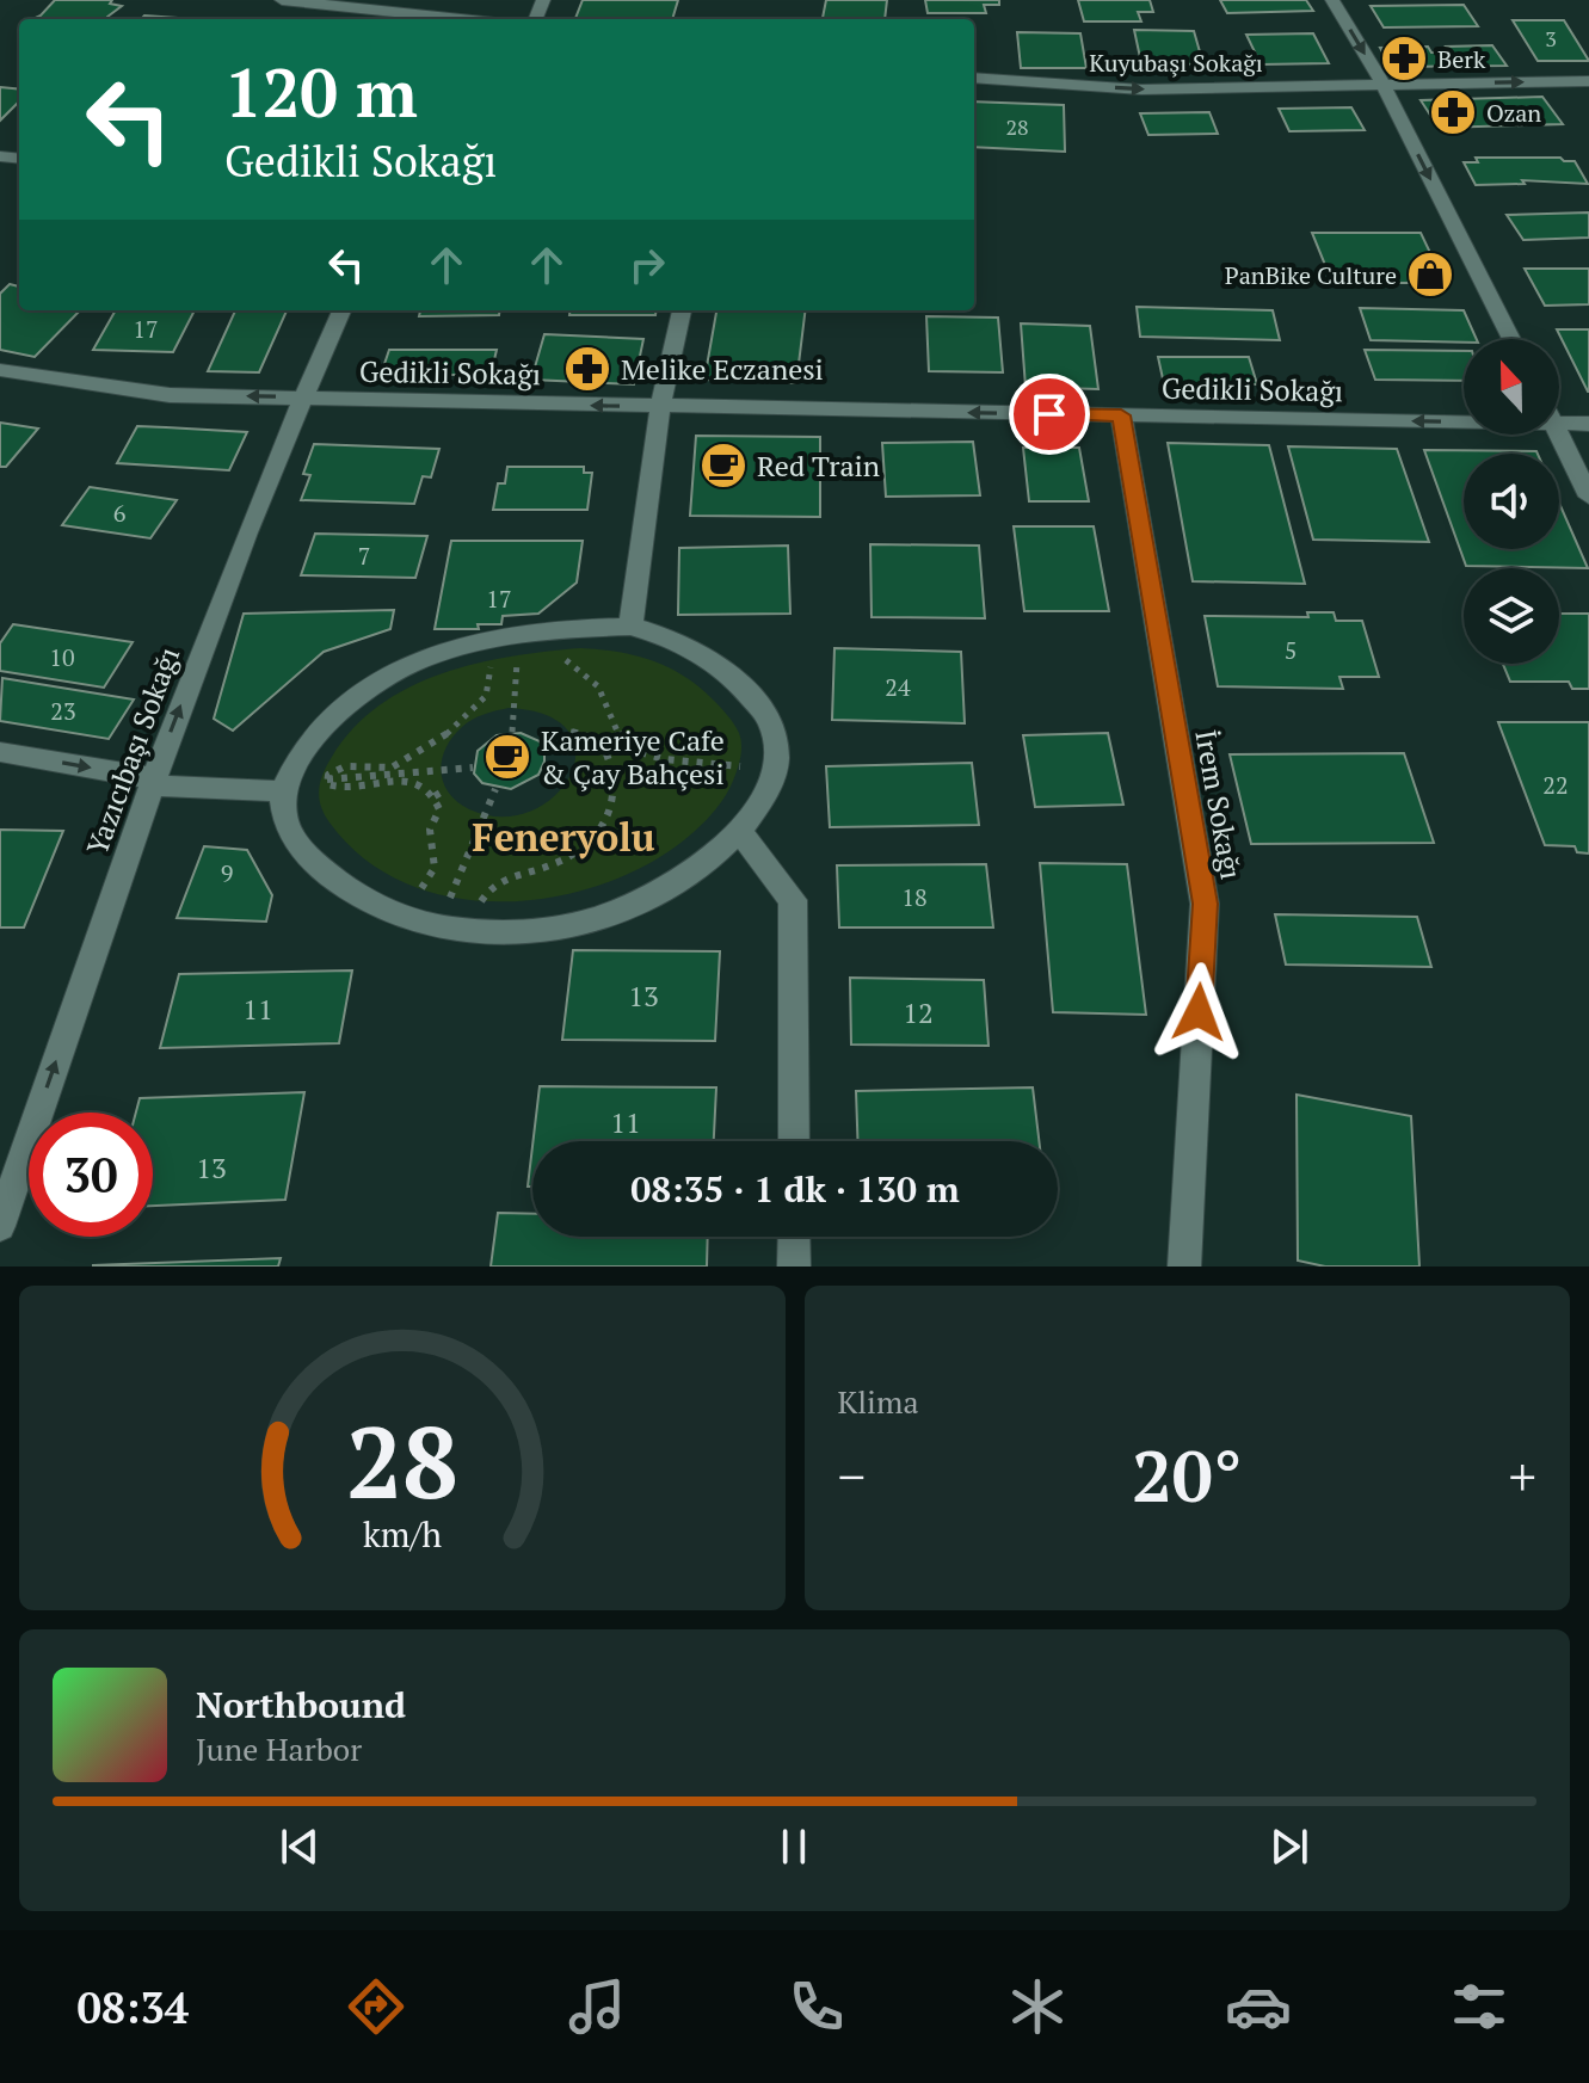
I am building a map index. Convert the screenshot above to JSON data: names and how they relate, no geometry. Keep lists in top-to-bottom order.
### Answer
{
  "streets": {
    "street": [
      "Kuyubaşı Sokağı",
      "Gedikli Sokağı",
      "Yazıcıbaşı Sokağı",
      "İrem Sokağı"
    ]
  },
  "crossings": [
    ["Gedikli Sokağı", "Yazıcıbaşı Sokağı"],
    ["Gedikli Sokağı", "İrem Sokağı"]
  ],
  "one_way": ["Kuyubaşı Sokağı", "Gedikli Sokağı", "Yazıcıbaşı Sokağı"],
  "districts": ["Feneryolu"],
  "places": {
    "pharmacy": ["Berk", "Ozan", "Melike Eczanesi"],
    "shop": ["PanBike Culture"],
    "cafe": ["Red Train", "Kameriye Cafe & Çay Bahçesi"]
  },
  "house_numbers": [
    "3",
    "28",
    "17",
    "6",
    "7",
    "17",
    "5",
    "10",
    "24",
    "23",
    "22",
    "9",
    "18",
    "13",
    "11",
    "12",
    "11",
    "13"
  ],
  "north": "top",
  "page": {
    "turn": ["120 m", "Gedikli Sokağı"],
    "limit": "30",
    "trip": "08:35 · 1 dk · 130 m",
    "tile": "Klima",
    "heat": ["−", "20°", "+"],
    "song": ["Northbound", "June Harbor"],
    "tabs": "08:34",
    "gauge": ["28", "km/h"]
  }
}
